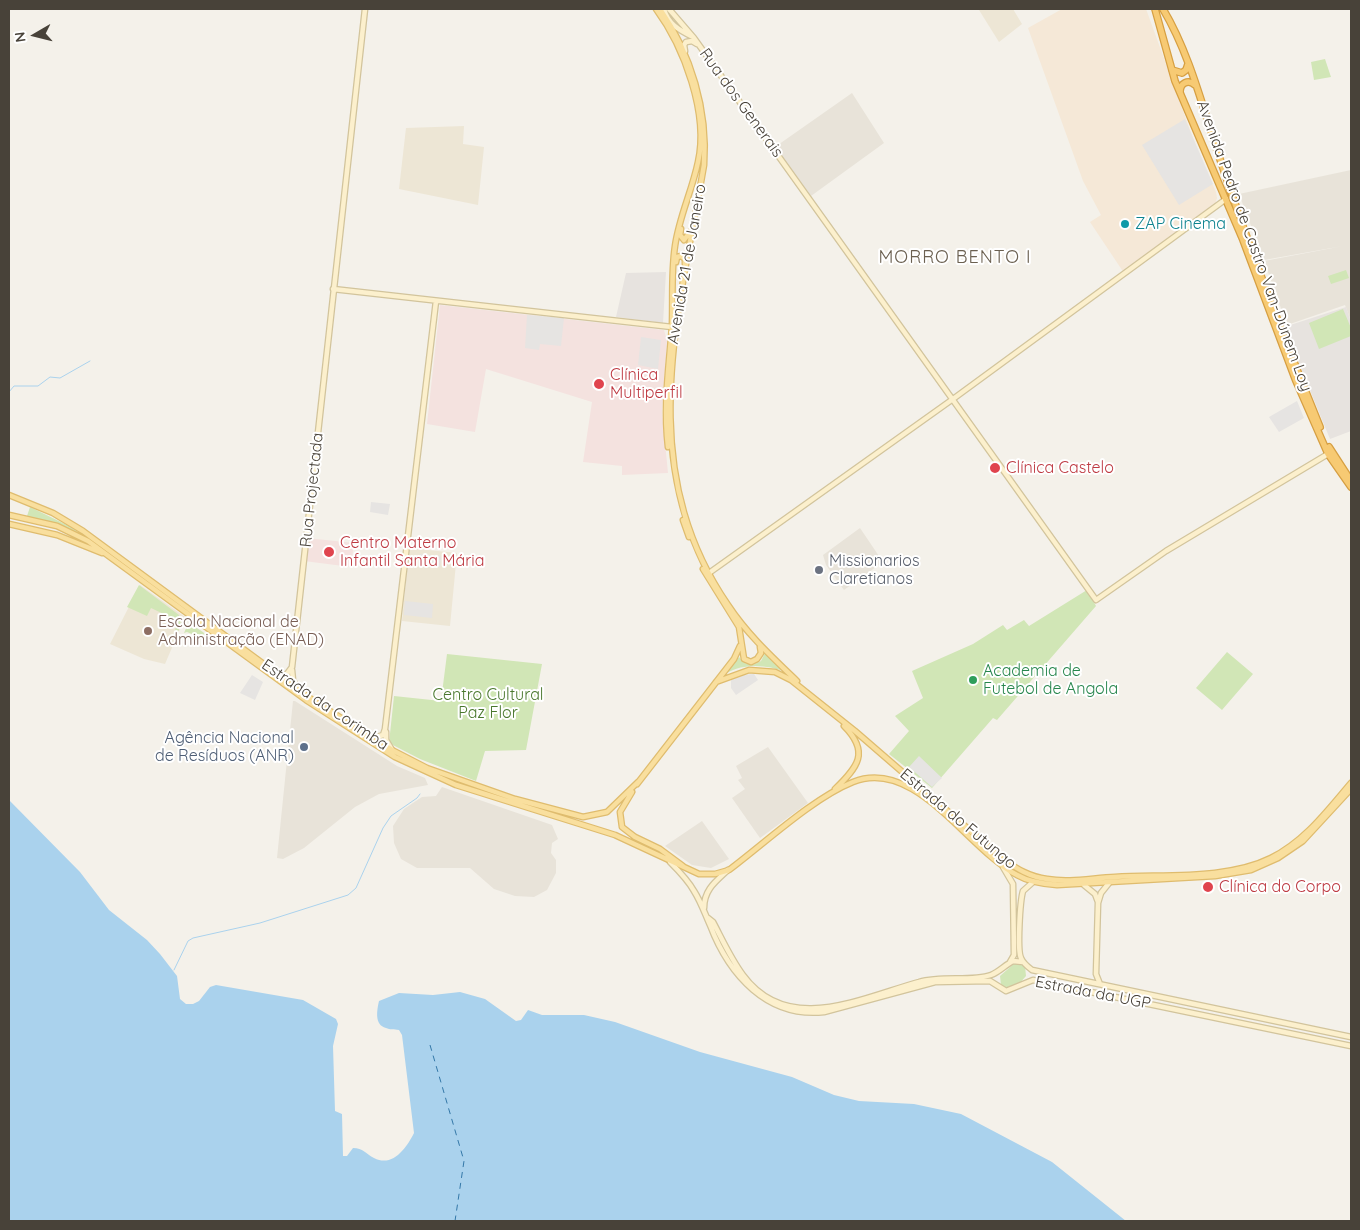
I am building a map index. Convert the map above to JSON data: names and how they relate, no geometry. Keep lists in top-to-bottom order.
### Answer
{
  "streets": {
    "highway": ["Avenida Pedro de Castro Van-Dúnem Loy"],
    "main road": [
      "Rua dos Generais",
      "Avenida 21 de Janeiro",
      "Rua Projectada",
      "Estrada da Corimba",
      "Estrada do Futungo",
      "Estrada da UGP"
    ]
  },
  "crossings": [
    ["Rua dos Generais", "Avenida Pedro de Castro Van-Dúnem Loy"],
    ["Avenida 21 de Janeiro", "Estrada do Futungo"],
    ["Estrada da Corimba", "Estrada do Futungo"],
    ["Estrada do Futungo", "Estrada da UGP"]
  ],
  "districts": ["MORRO BENTO I"],
  "parks": ["Centro Cultural Paz Flor"],
  "places": [
    "ZAP Cinema",
    "Clínica Multiperfil",
    "Clínica Castelo",
    "Centro Materno Infantil Santa Mária",
    "Missionarios Claretianos",
    "Escola Nacional de Administração (ENAD)",
    "Academia de Futebol de Angola",
    "Agência Nacional de Resíduos (ANR)",
    "Clínica do Corpo"
  ],
  "north": "left"
}
